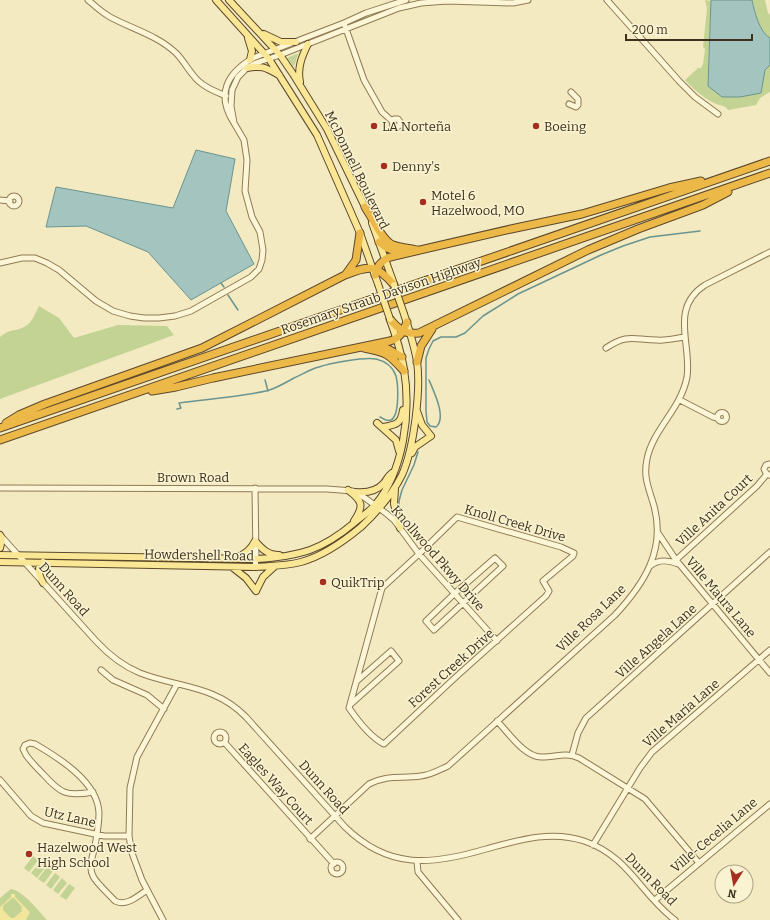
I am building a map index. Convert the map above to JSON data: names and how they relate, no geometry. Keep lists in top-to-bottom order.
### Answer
{
  "streets": {
    "highway": ["Rosemary Straub Davison Highway"],
    "main road": ["McDonnell Boulevard", "Howdershell Road"],
    "street": [
      "Brown Road",
      "Ville Anita Court",
      "Knoll Creek Drive",
      "Knollwood Pkwy Drive",
      "Dunn Road",
      "Ville Maura Lane",
      "Ville Rosa Lane",
      "Ville Angela Lane",
      "Forest Creek Drive",
      "Ville Maria Lane",
      "Eagles Way Court",
      "Utz Lane",
      "Ville-Cecelia Lane"
    ]
  },
  "crossings": [
    ["McDonnell Boulevard", "Brown Road"],
    ["McDonnell Boulevard", "Howdershell Road"],
    ["McDonnell Boulevard", "Knollwood Pkwy Drive"],
    ["Brown Road", "Howdershell Road"],
    ["Brown Road", "Knollwood Pkwy Drive"],
    ["Ville Anita Court", "Ville Maura Lane"],
    ["Knoll Creek Drive", "Knollwood Pkwy Drive"],
    ["Knoll Creek Drive", "Forest Creek Drive"],
    ["Howdershell Road", "Knollwood Pkwy Drive"],
    ["Howdershell Road", "Dunn Road"],
    ["Knollwood Pkwy Drive", "Forest Creek Drive"],
    ["Dunn Road", "Ville Rosa Lane"],
    ["Dunn Road", "Ville Maria Lane"],
    ["Dunn Road", "Eagles Way Court"],
    ["Dunn Road", "Ville-Cecelia Lane"],
    ["Ville Maura Lane", "Ville Rosa Lane"],
    ["Ville Maura Lane", "Ville Angela Lane"],
    ["Ville Maura Lane", "Ville Maria Lane"],
    ["Ville Rosa Lane", "Eagles Way Court"]
  ],
  "places": [
    "LA Norteña",
    "Boeing",
    "Denny's",
    "Motel 6 Hazelwood, MO",
    "QuikTrip",
    "Hazelwood West High School"
  ],
  "scale_bar": "200 m",
  "north": "bottom"
}
